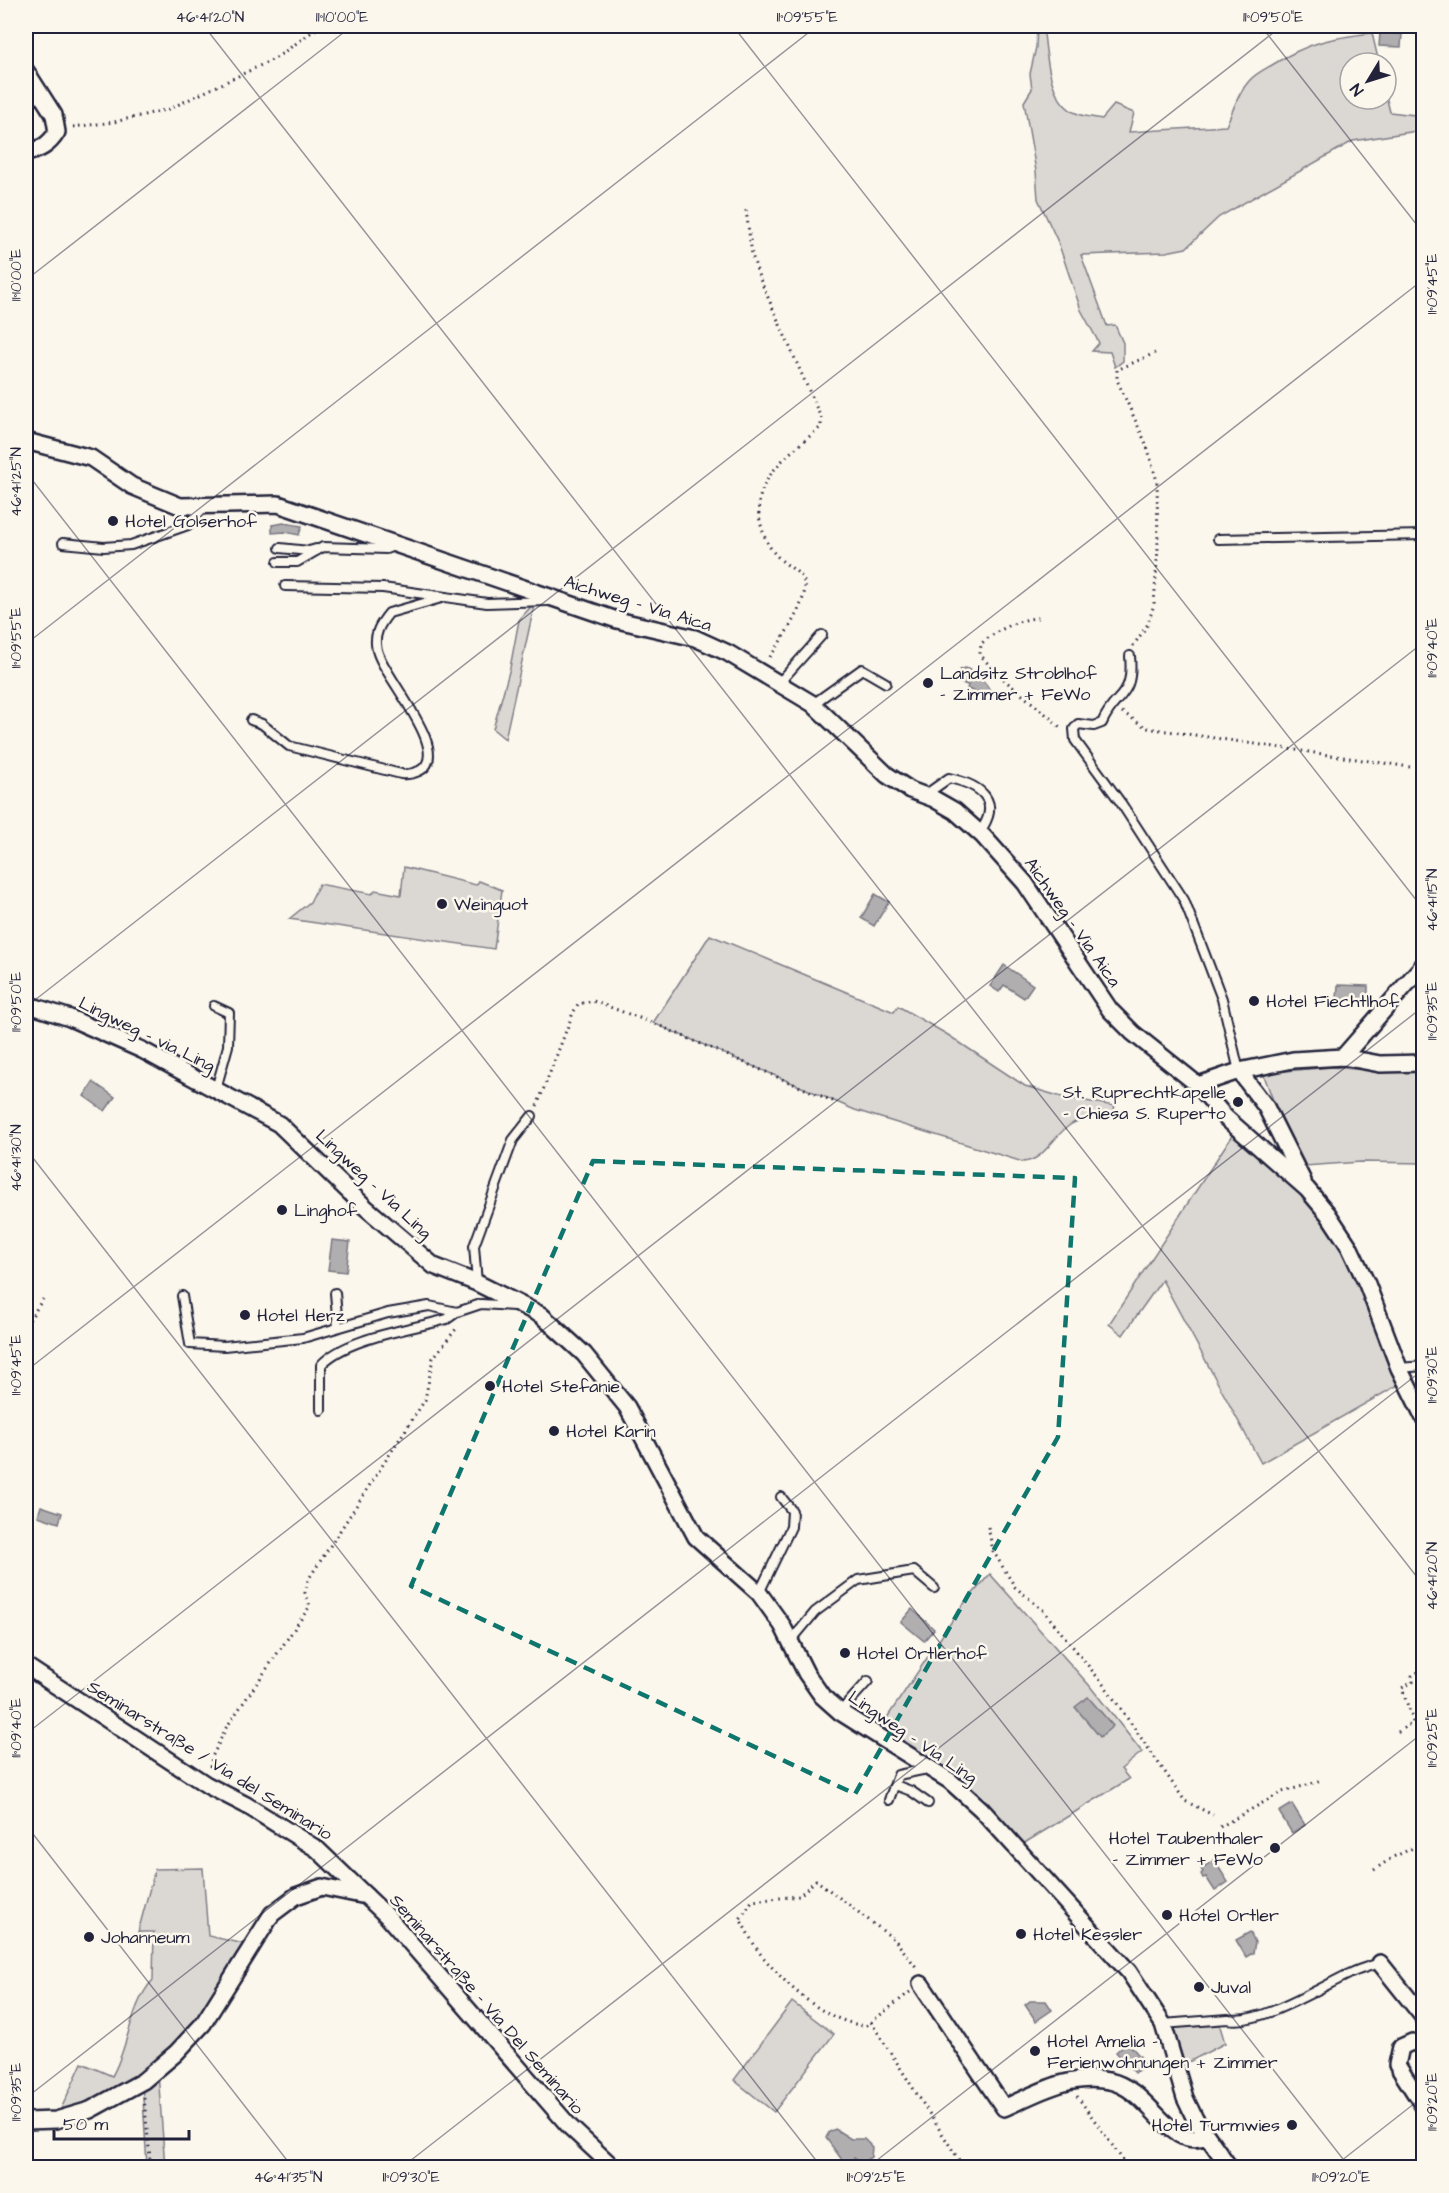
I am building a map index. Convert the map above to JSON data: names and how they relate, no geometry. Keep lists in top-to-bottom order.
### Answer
{
  "streets": {
    "street": [
      "Aichweg - Via Aica",
      "Lingweg - via Ling",
      "Lingweg - Via Ling",
      "Seminarstraße / Via del Seminario",
      "Seminarstraße - Via Del Seminario"
    ]
  },
  "crossings": [
    ["Lingweg - via Ling", "Lingweg - Via Ling"],
    ["Seminarstraße / Via del Seminario", "Seminarstraße - Via Del Seminario"]
  ],
  "places": [
    "Hotel Golserhof",
    "Landsitz Stroblhof - Zimmer + FeWo",
    "Weinguot",
    "Hotel Fiechtlhof",
    "St. Ruprechtkapelle - Chiesa S. Ruperto",
    "Linghof",
    "Hotel Herz",
    "Hotel Stefanie",
    "Hotel Karin",
    "Hotel Örtlerhof",
    "Hotel Taubenthaler - Zimmer + FeWo",
    "Hotel Ortler",
    "Hotel Kessler",
    "Johanneum",
    "Juval",
    "Hotel Amelia - Ferienwohnungen + Zimmer",
    "Hotel Turmwies"
  ],
  "scale_bar": "50 m",
  "north": "bottom left",
  "coordinates": [
    "46°41'20\"N",
    "11°10'00\"E",
    "11°09'55\"E",
    "11°09'50\"E",
    "11°09'45\"E",
    "46°41'25\"N",
    "11°09'40\"E",
    "46°41'15\"N",
    "11°09'35\"E",
    "46°41'30\"N",
    "11°09'30\"E",
    "11°09'25\"E",
    "11°09'20\"E",
    "46°41'35\"N"
  ]
}
